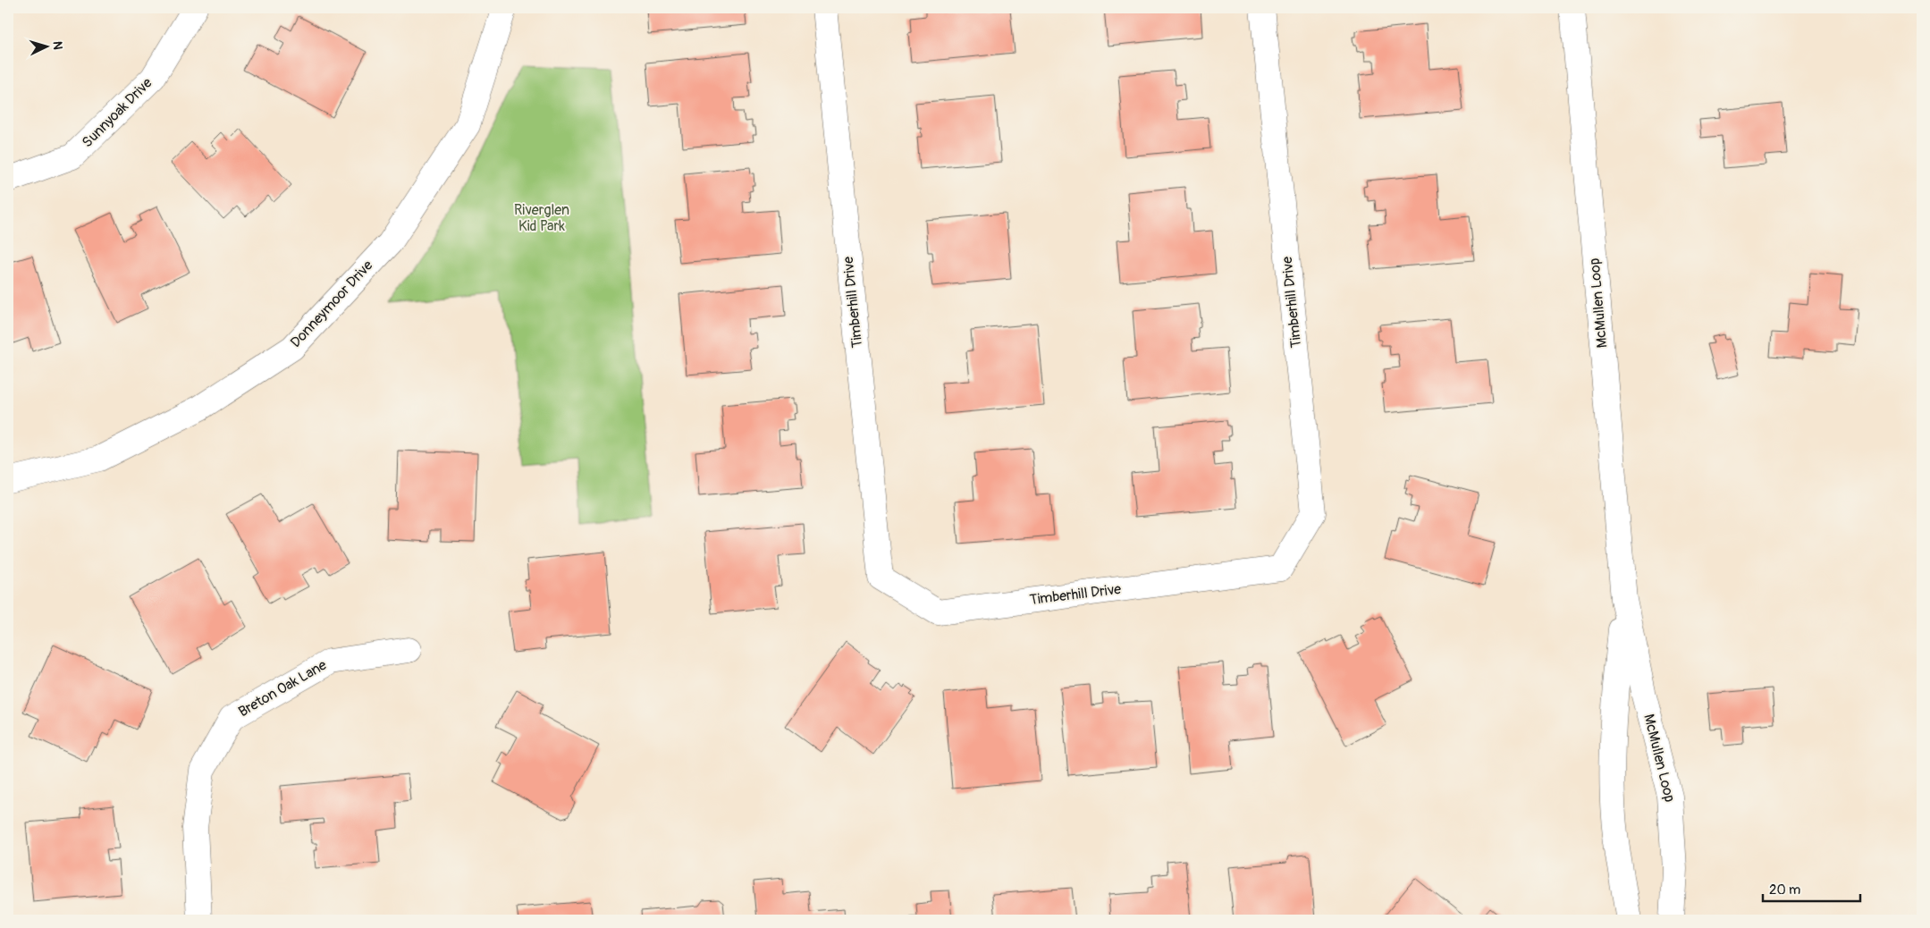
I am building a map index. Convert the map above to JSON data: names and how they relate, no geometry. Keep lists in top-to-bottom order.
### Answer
{
  "streets": {
    "street": [
      "Sunnyoak Drive",
      "Timberhill Drive",
      "McMullen Loop",
      "Donneymoor Drive",
      "Breton Oak Lane"
    ]
  },
  "parks": ["Riverglen Kid Park"],
  "scale_bar": "20 m",
  "north": "right"
}
